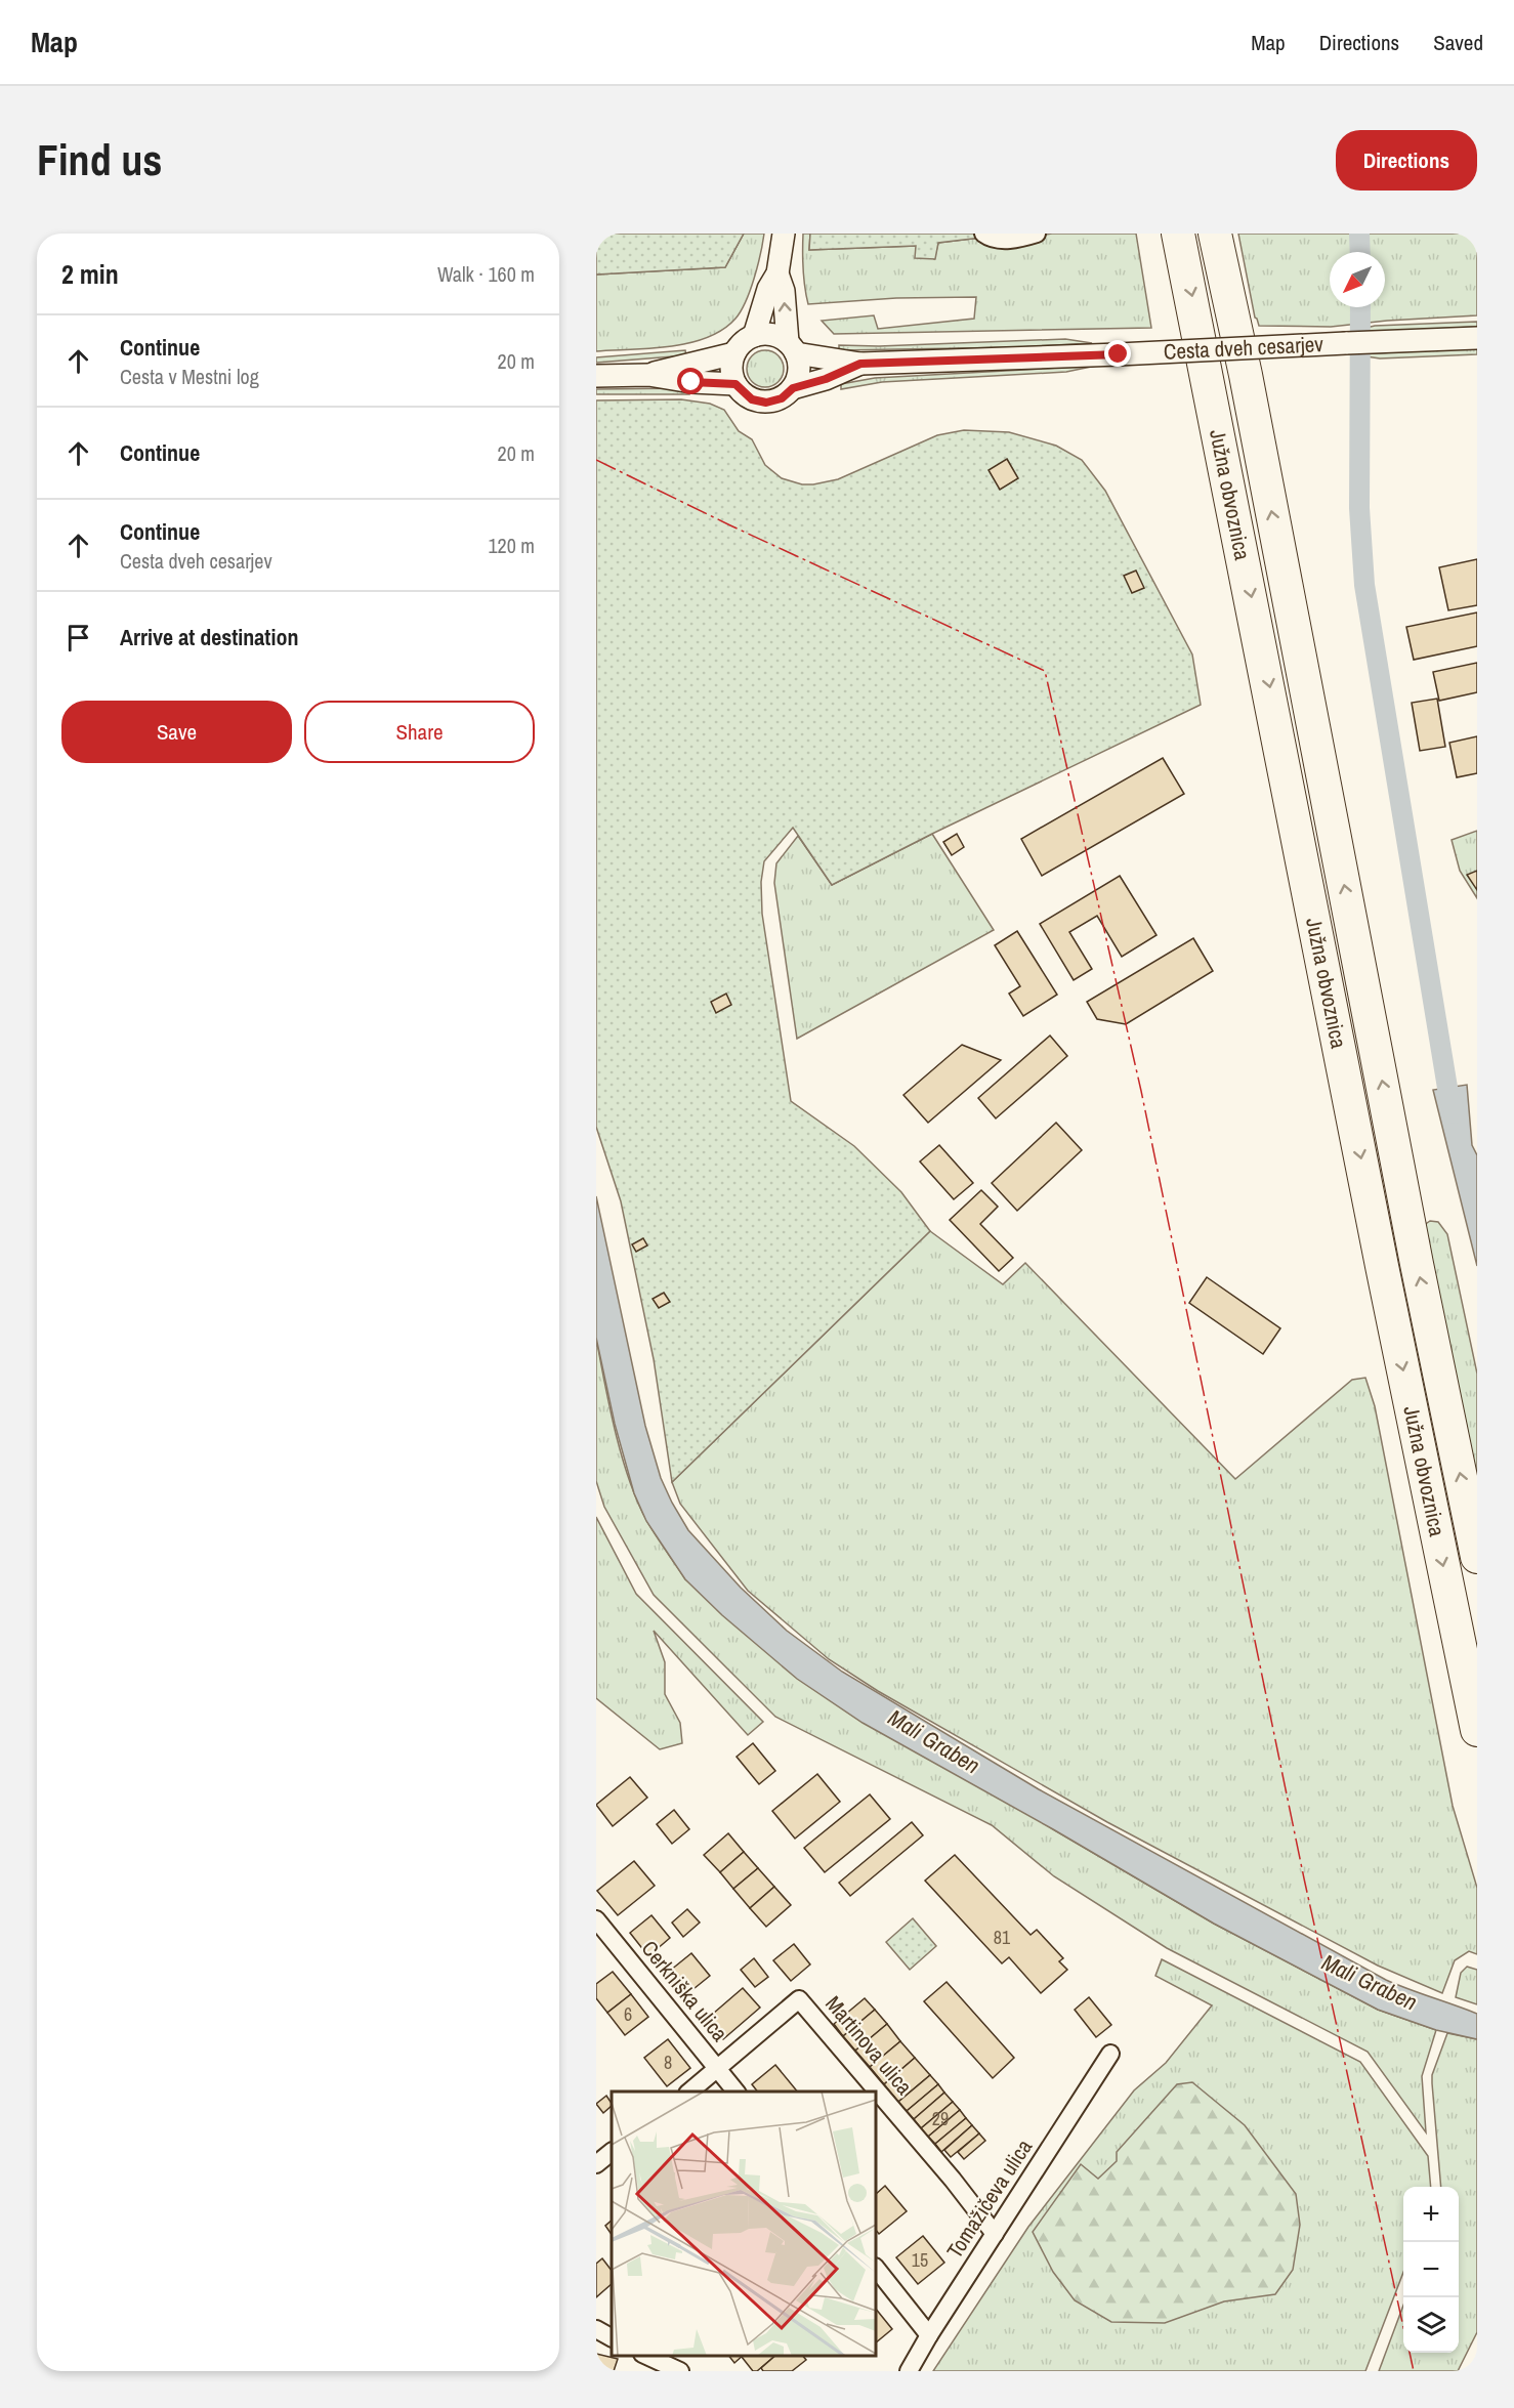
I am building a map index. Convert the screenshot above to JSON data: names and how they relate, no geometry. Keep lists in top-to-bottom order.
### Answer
{
  "streets": {
    "highway": ["Južna obvoznica"],
    "street": [
      "Cesta dveh cesarjev",
      "Cerkniška ulica",
      "Martinova ulica",
      "Tomažičeva ulica"
    ]
  },
  "crossings": [
    ["Cerkniška ulica", "Martinova ulica"],
    ["Martinova ulica", "Tomažičeva ulica"]
  ],
  "water": ["Mali Graben"],
  "house_numbers": [
    "81",
    "6",
    "8",
    "29",
    "15"
  ],
  "north": "bottom left",
  "page": {
    "header": "Map",
    "nav": ["Map", "Directions", "Saved"],
    "buttons": [
      "Directions",
      ["Save", "Share"]
    ],
    "title": "Find us",
    "heading": ["2 min", "Walk · 160 m"],
    "list": [
      ["Continue", "Cesta v Mestni log", "20 m"],
      ["Continue", "20 m"],
      ["Continue", "Cesta dveh cesarjev", "120 m"],
      "Arrive at destination"
    ],
    "map_buttons": ["+", "−"]
  }
}
